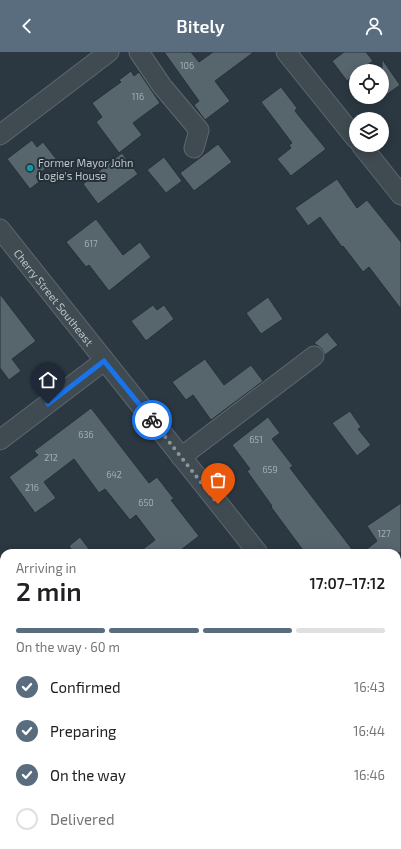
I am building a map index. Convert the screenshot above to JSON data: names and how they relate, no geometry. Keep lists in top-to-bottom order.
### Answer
{
  "streets": {
    "street": ["Cherry Street Southeast"]
  },
  "places": ["Former Mayor John Logie's House"],
  "house_numbers": [
    "106",
    "116",
    "617",
    "636",
    "651",
    "212",
    "659",
    "642",
    "216",
    "650",
    "127"
  ],
  "page": {
    "header": "Bitely",
    "heading": ["2 min", "Arriving in", "17:07–17:12"],
    "bar": "On the way · 60 m",
    "list": [
      ["Confirmed", "16:43"],
      ["Preparing", "16:44"],
      ["On the way", "16:46"],
      "Delivered"
    ]
  }
}
